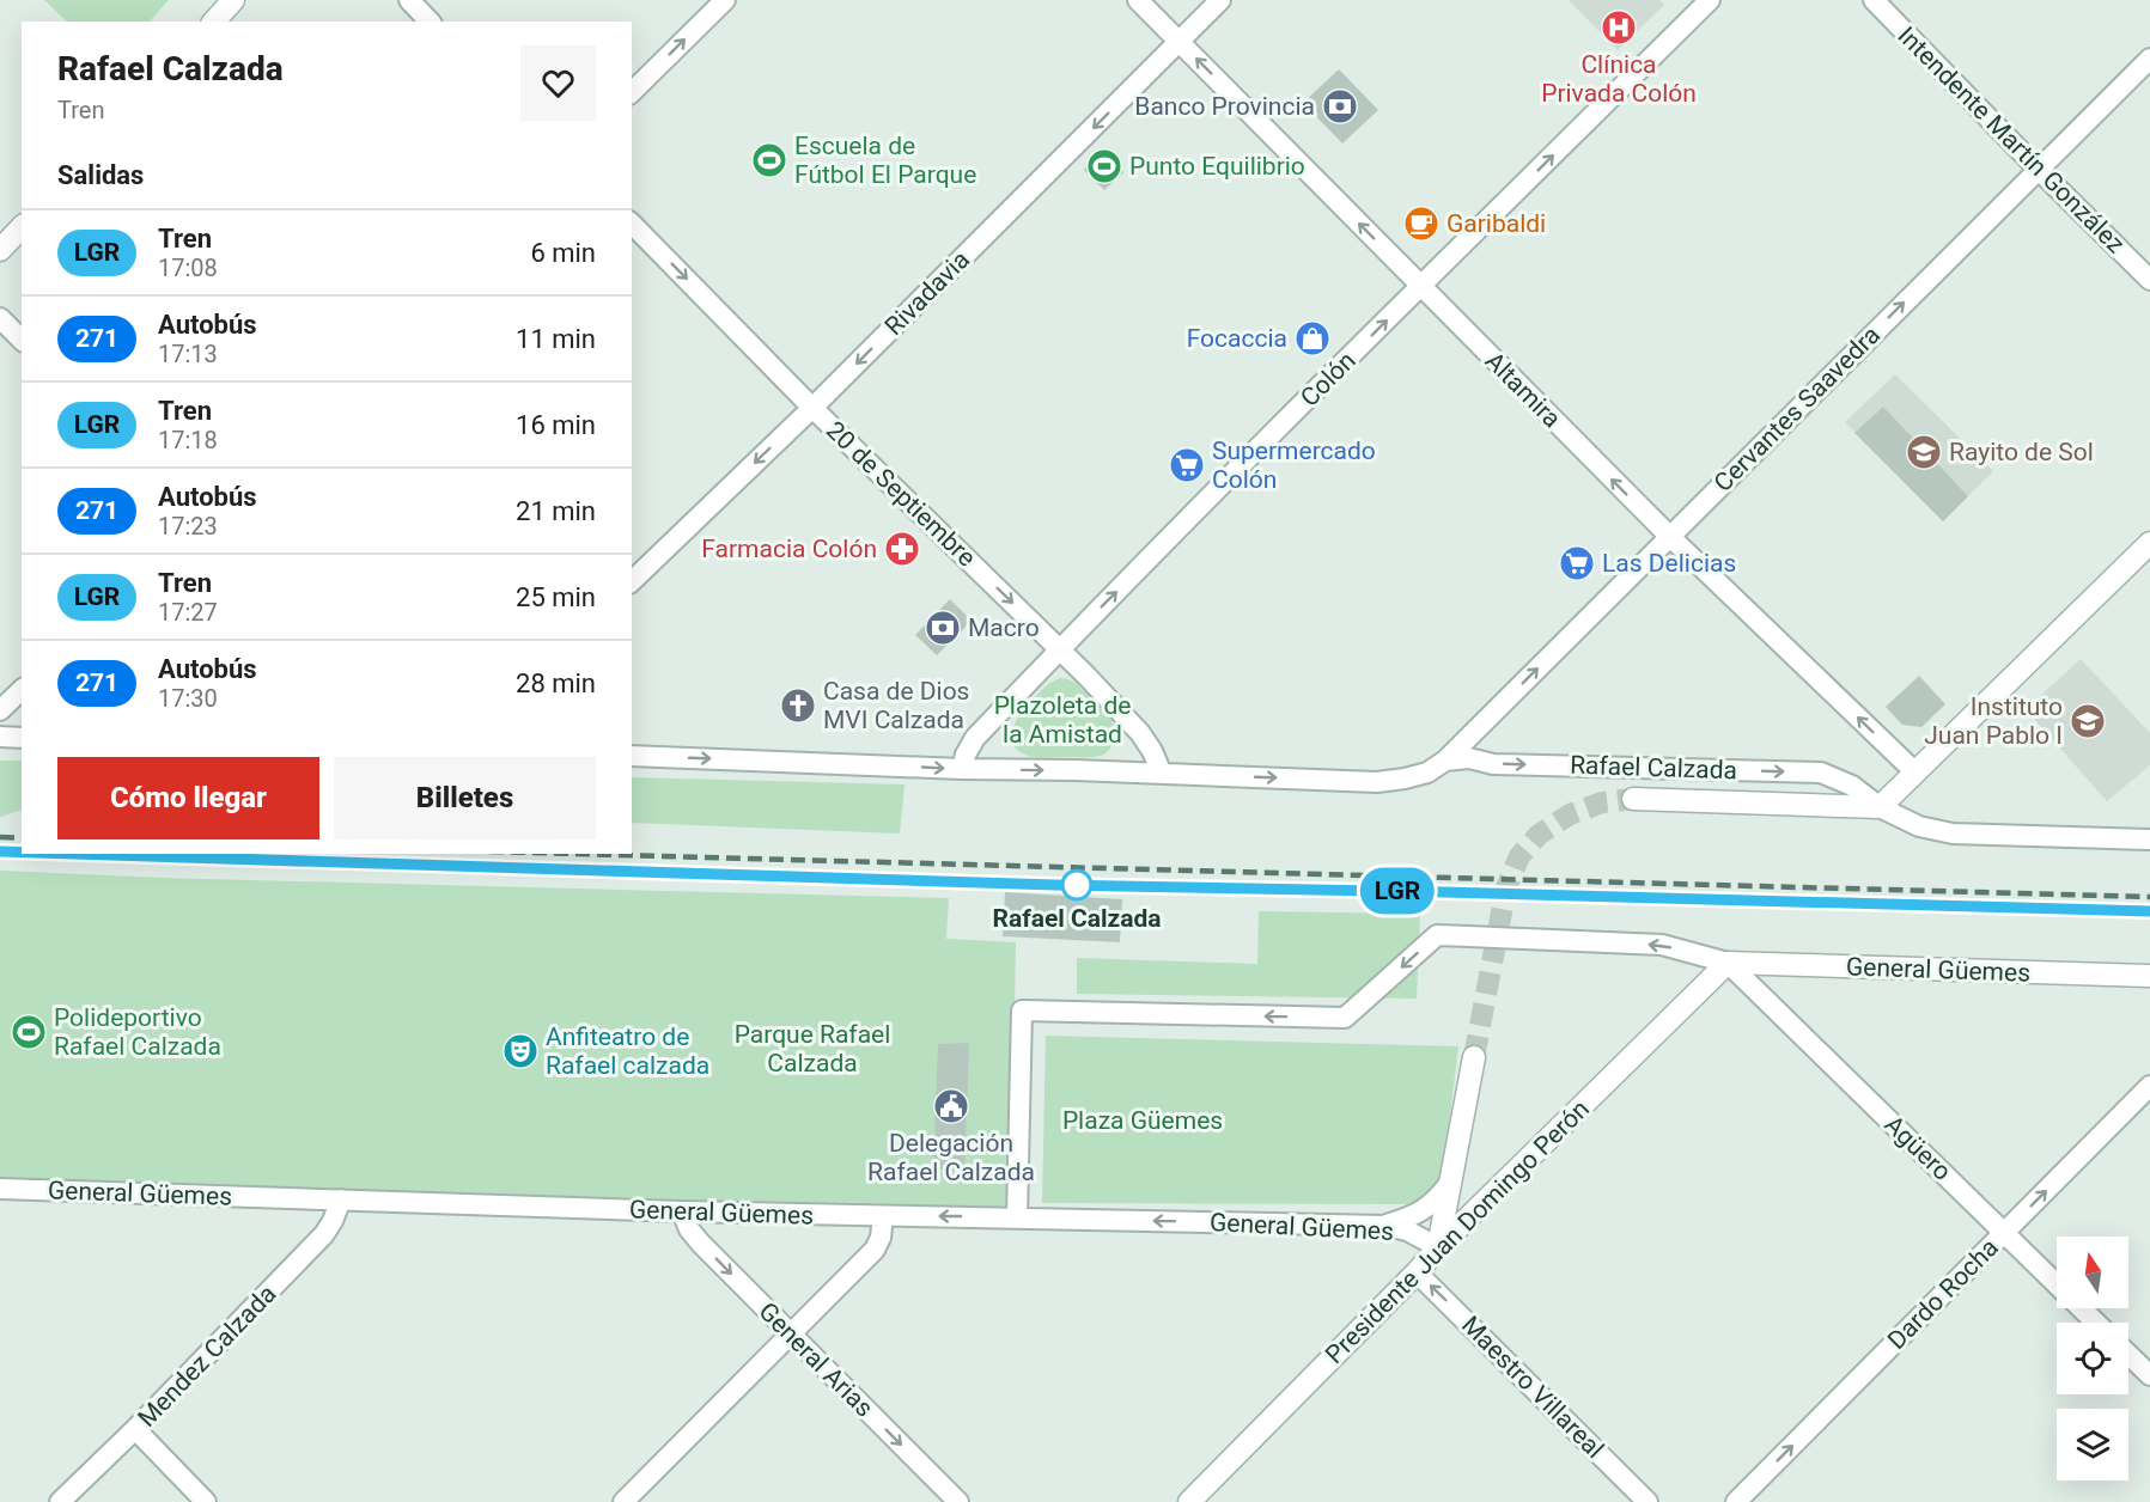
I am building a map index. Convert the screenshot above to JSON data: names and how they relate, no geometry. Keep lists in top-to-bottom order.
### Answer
{
  "streets": {
    "street": [
      "Intendente Martín González",
      "Rivadavia",
      "Colón",
      "Altamira",
      "Cervantes Saavedra",
      "20 de Septiembre",
      "Rafael Calzada",
      "General Güemes",
      "Agüero",
      "Presidente Juan Domingo Perón",
      "Dardo Rocha",
      "Mendez Calzada",
      "General Arias",
      "Maestro Villareal"
    ]
  },
  "crossings": [
    ["Intendente Martín González", "Cervantes Saavedra"],
    ["Rivadavia", "Altamira"],
    ["Rivadavia", "20 de Septiembre"],
    ["Colón", "Altamira"],
    ["Colón", "20 de Septiembre"],
    ["Colón", "Rafael Calzada"],
    ["Altamira", "Cervantes Saavedra"],
    ["Cervantes Saavedra", "Rafael Calzada"],
    ["20 de Septiembre", "Rafael Calzada"],
    ["General Güemes", "Agüero"],
    ["General Güemes", "Presidente Juan Domingo Perón"],
    ["General Güemes", "Mendez Calzada"],
    ["General Güemes", "General Arias"],
    ["Agüero", "Presidente Juan Domingo Perón"],
    ["Agüero", "Dardo Rocha"],
    ["Presidente Juan Domingo Perón", "Maestro Villareal"]
  ],
  "one_way": [
    "Rivadavia",
    "Colón",
    "Altamira",
    "Cervantes Saavedra",
    "20 de Septiembre",
    "Rafael Calzada",
    "Dardo Rocha",
    "General Arias",
    "Maestro Villareal"
  ],
  "parks": ["Plazoleta de la Amistad", "Parque Rafael Calzada", "Plaza Güemes"],
  "places": {
    "hospital": ["Clínica Privada Colón"],
    "bank": ["Banco Provincia", "Macro"],
    "sports": ["Escuela de Fútbol El Parque", "Punto Equilibrio", "Polideportivo Rafael Calzada"],
    "cafe": ["Garibaldi"],
    "shop": ["Focaccia"],
    "school or university": ["Rayito de Sol", "Instituto Juan Pablo I"],
    "supermarket": ["Supermercado Colón", "Las Delicias"],
    "pharmacy": ["Farmacia Colón"],
    "church": ["Casa de Dios MVI Calzada"],
    "other": ["Rafael Calzada"],
    "theatre": ["Anfiteatro de Rafael calzada"],
    "public building": ["Delegación Rafael Calzada"]
  },
  "north": "top",
  "page": {
    "on_map": "LGR",
    "heading": [
      ["Rafael Calzada", "Tren"],
      "Salidas"
    ],
    "list": [
      {
        "mark": "LGR",
        "name": "Tren",
        "note": "17:08",
        "value": "6 min"
      },
      {
        "mark": "271",
        "name": "Autobús",
        "note": "17:13",
        "value": "11 min"
      },
      {
        "mark": "LGR",
        "name": "Tren",
        "note": "17:18",
        "value": "16 min"
      },
      {
        "mark": "271",
        "name": "Autobús",
        "note": "17:23",
        "value": "21 min"
      },
      {
        "mark": "LGR",
        "name": "Tren",
        "note": "17:27",
        "value": "25 min"
      },
      {
        "mark": "271",
        "name": "Autobús",
        "note": "17:30",
        "value": "28 min"
      }
    ],
    "buttons": ["Cómo llegar", "Billetes"]
  }
}
